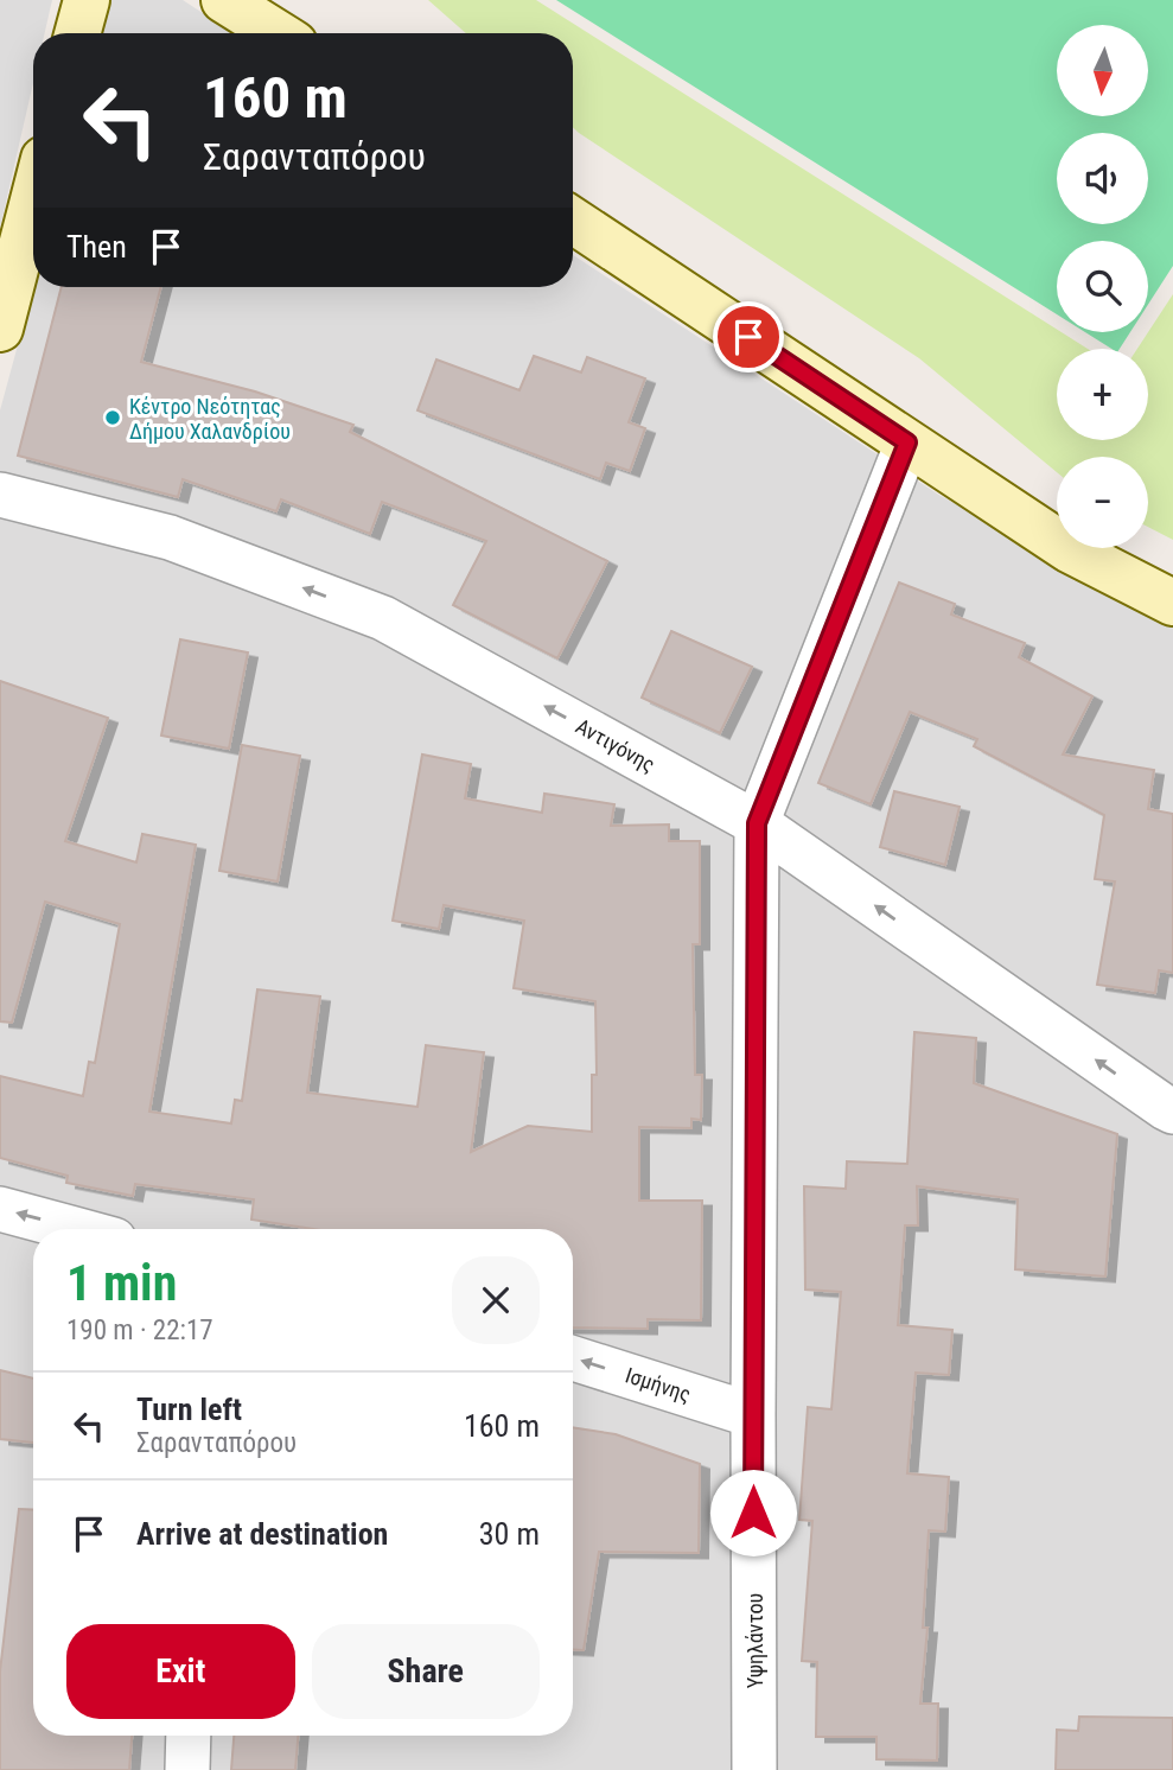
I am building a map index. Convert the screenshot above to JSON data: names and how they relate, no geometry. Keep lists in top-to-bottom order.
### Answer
{
  "streets": {
    "street": ["Αντιγόνης", "Ισμήνης", "Υψηλάντου"]
  },
  "crossings": [
    ["Αντιγόνης", "Υψηλάντου"],
    ["Ισμήνης", "Υψηλάντου"]
  ],
  "one_way": ["Αντιγόνης", "Ισμήνης"],
  "places": ["Κέντρο Νεότητας Δήμου Χαλανδρίου"],
  "north": "bottom",
  "page": {
    "map_buttons": ["+", "−"],
    "turn": ["160 m", "Σαρανταπόρου"],
    "then": "Then",
    "heading": ["1 min", "190 m · 22:17"],
    "list": [
      {
        "name": "Turn left",
        "note": "Σαρανταπόρου",
        "value": "160 m"
      },
      {
        "name": "Arrive at destination",
        "value": "30 m"
      }
    ],
    "buttons": ["Exit", "Share"]
  }
}
